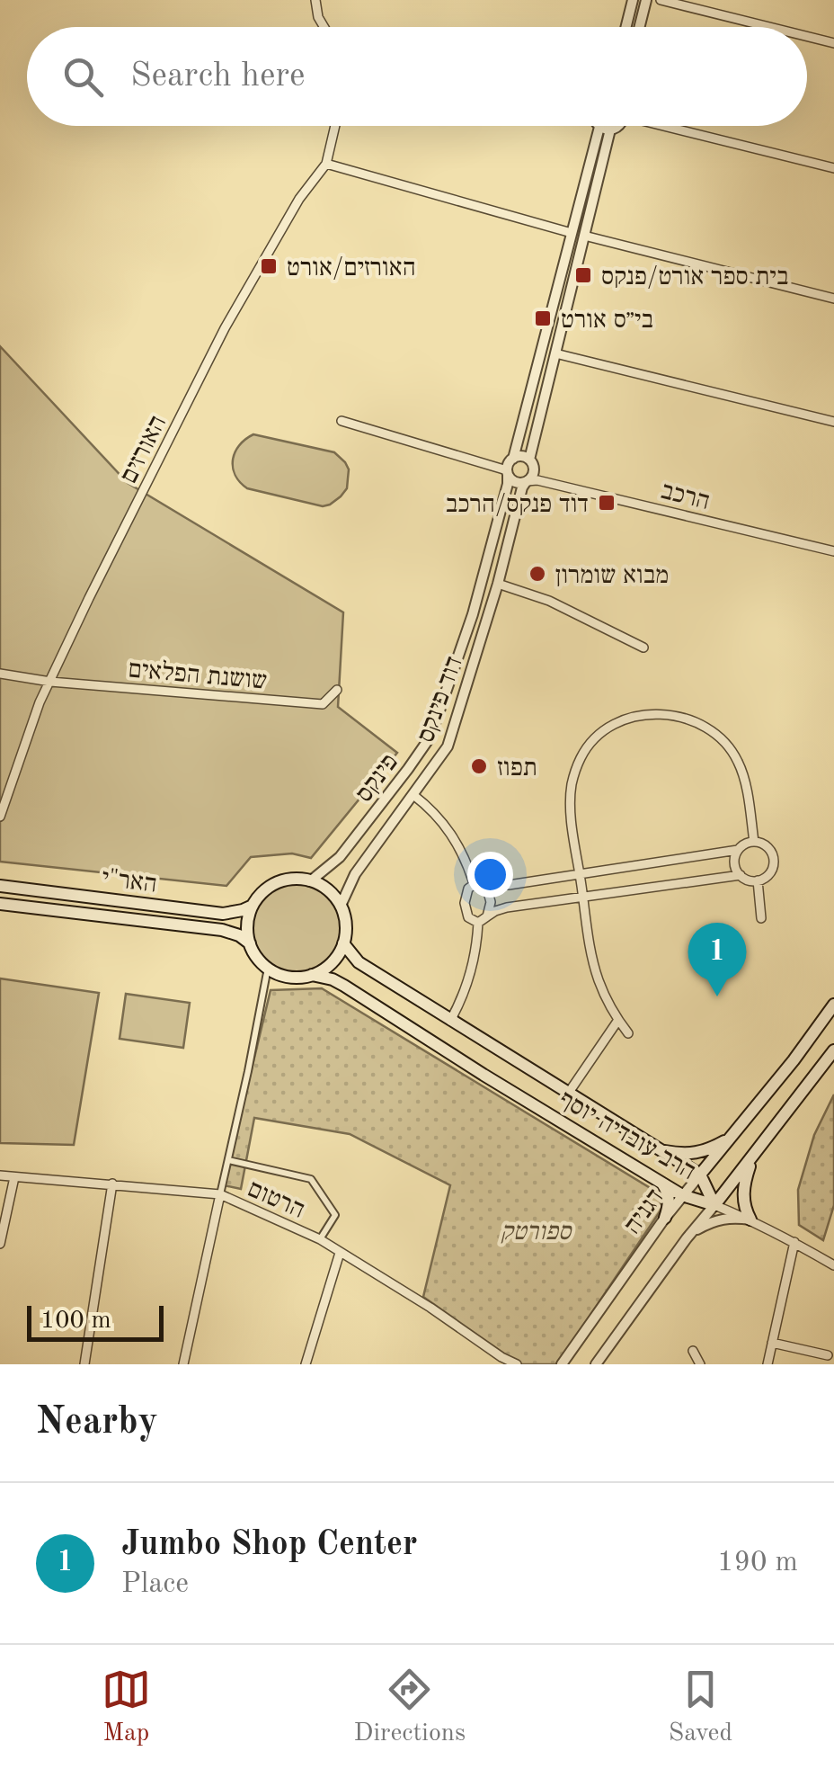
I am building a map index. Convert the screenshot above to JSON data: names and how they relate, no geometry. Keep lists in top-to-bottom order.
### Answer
{
  "streets": {
    "main road": ["האר\"י", "הרב עובדיה יוסף", "דגניה"],
    "street": [
      "האורזים",
      "הרכב",
      "שושנת הפלאים",
      "דוד פינקס",
      "פינקס",
      "הרטום"
    ]
  },
  "crossings": [
    ["האורזים", "שושנת הפלאים"],
    ["הרכב", "דוד פינקס"],
    ["הרכב", "פינקס"],
    ["דוד פינקס", "פינקס"],
    ["דוד פינקס", "האר\"י"],
    ["דוד פינקס", "הרב עובדיה יוסף"],
    ["פינקס", "האר\"י"],
    ["פינקס", "הרב עובדיה יוסף"],
    ["האר\"י", "הרב עובדיה יוסף"],
    ["הרב עובדיה יוסף", "דגניה"]
  ],
  "parks": ["ספורטק"],
  "places": {
    "transit": [
      "האורזים/אורט",
      "בית ספר אורט/פנקס",
      "בי״ס אורט",
      "דוד פנקס/הרכב"
    ],
    "other": ["מבוא שומרון", "תפוז"]
  },
  "scale_bar": "100 m",
  "page": {
    "search": "Search here",
    "pins": "1",
    "scale": "100 m",
    "heading": "Nearby",
    "list": [
      {
        "mark": "1",
        "name": "Jumbo Shop Center",
        "note": "Place",
        "value": "190 m"
      }
    ],
    "nav": ["Map", "Directions", "Saved"]
  }
}
